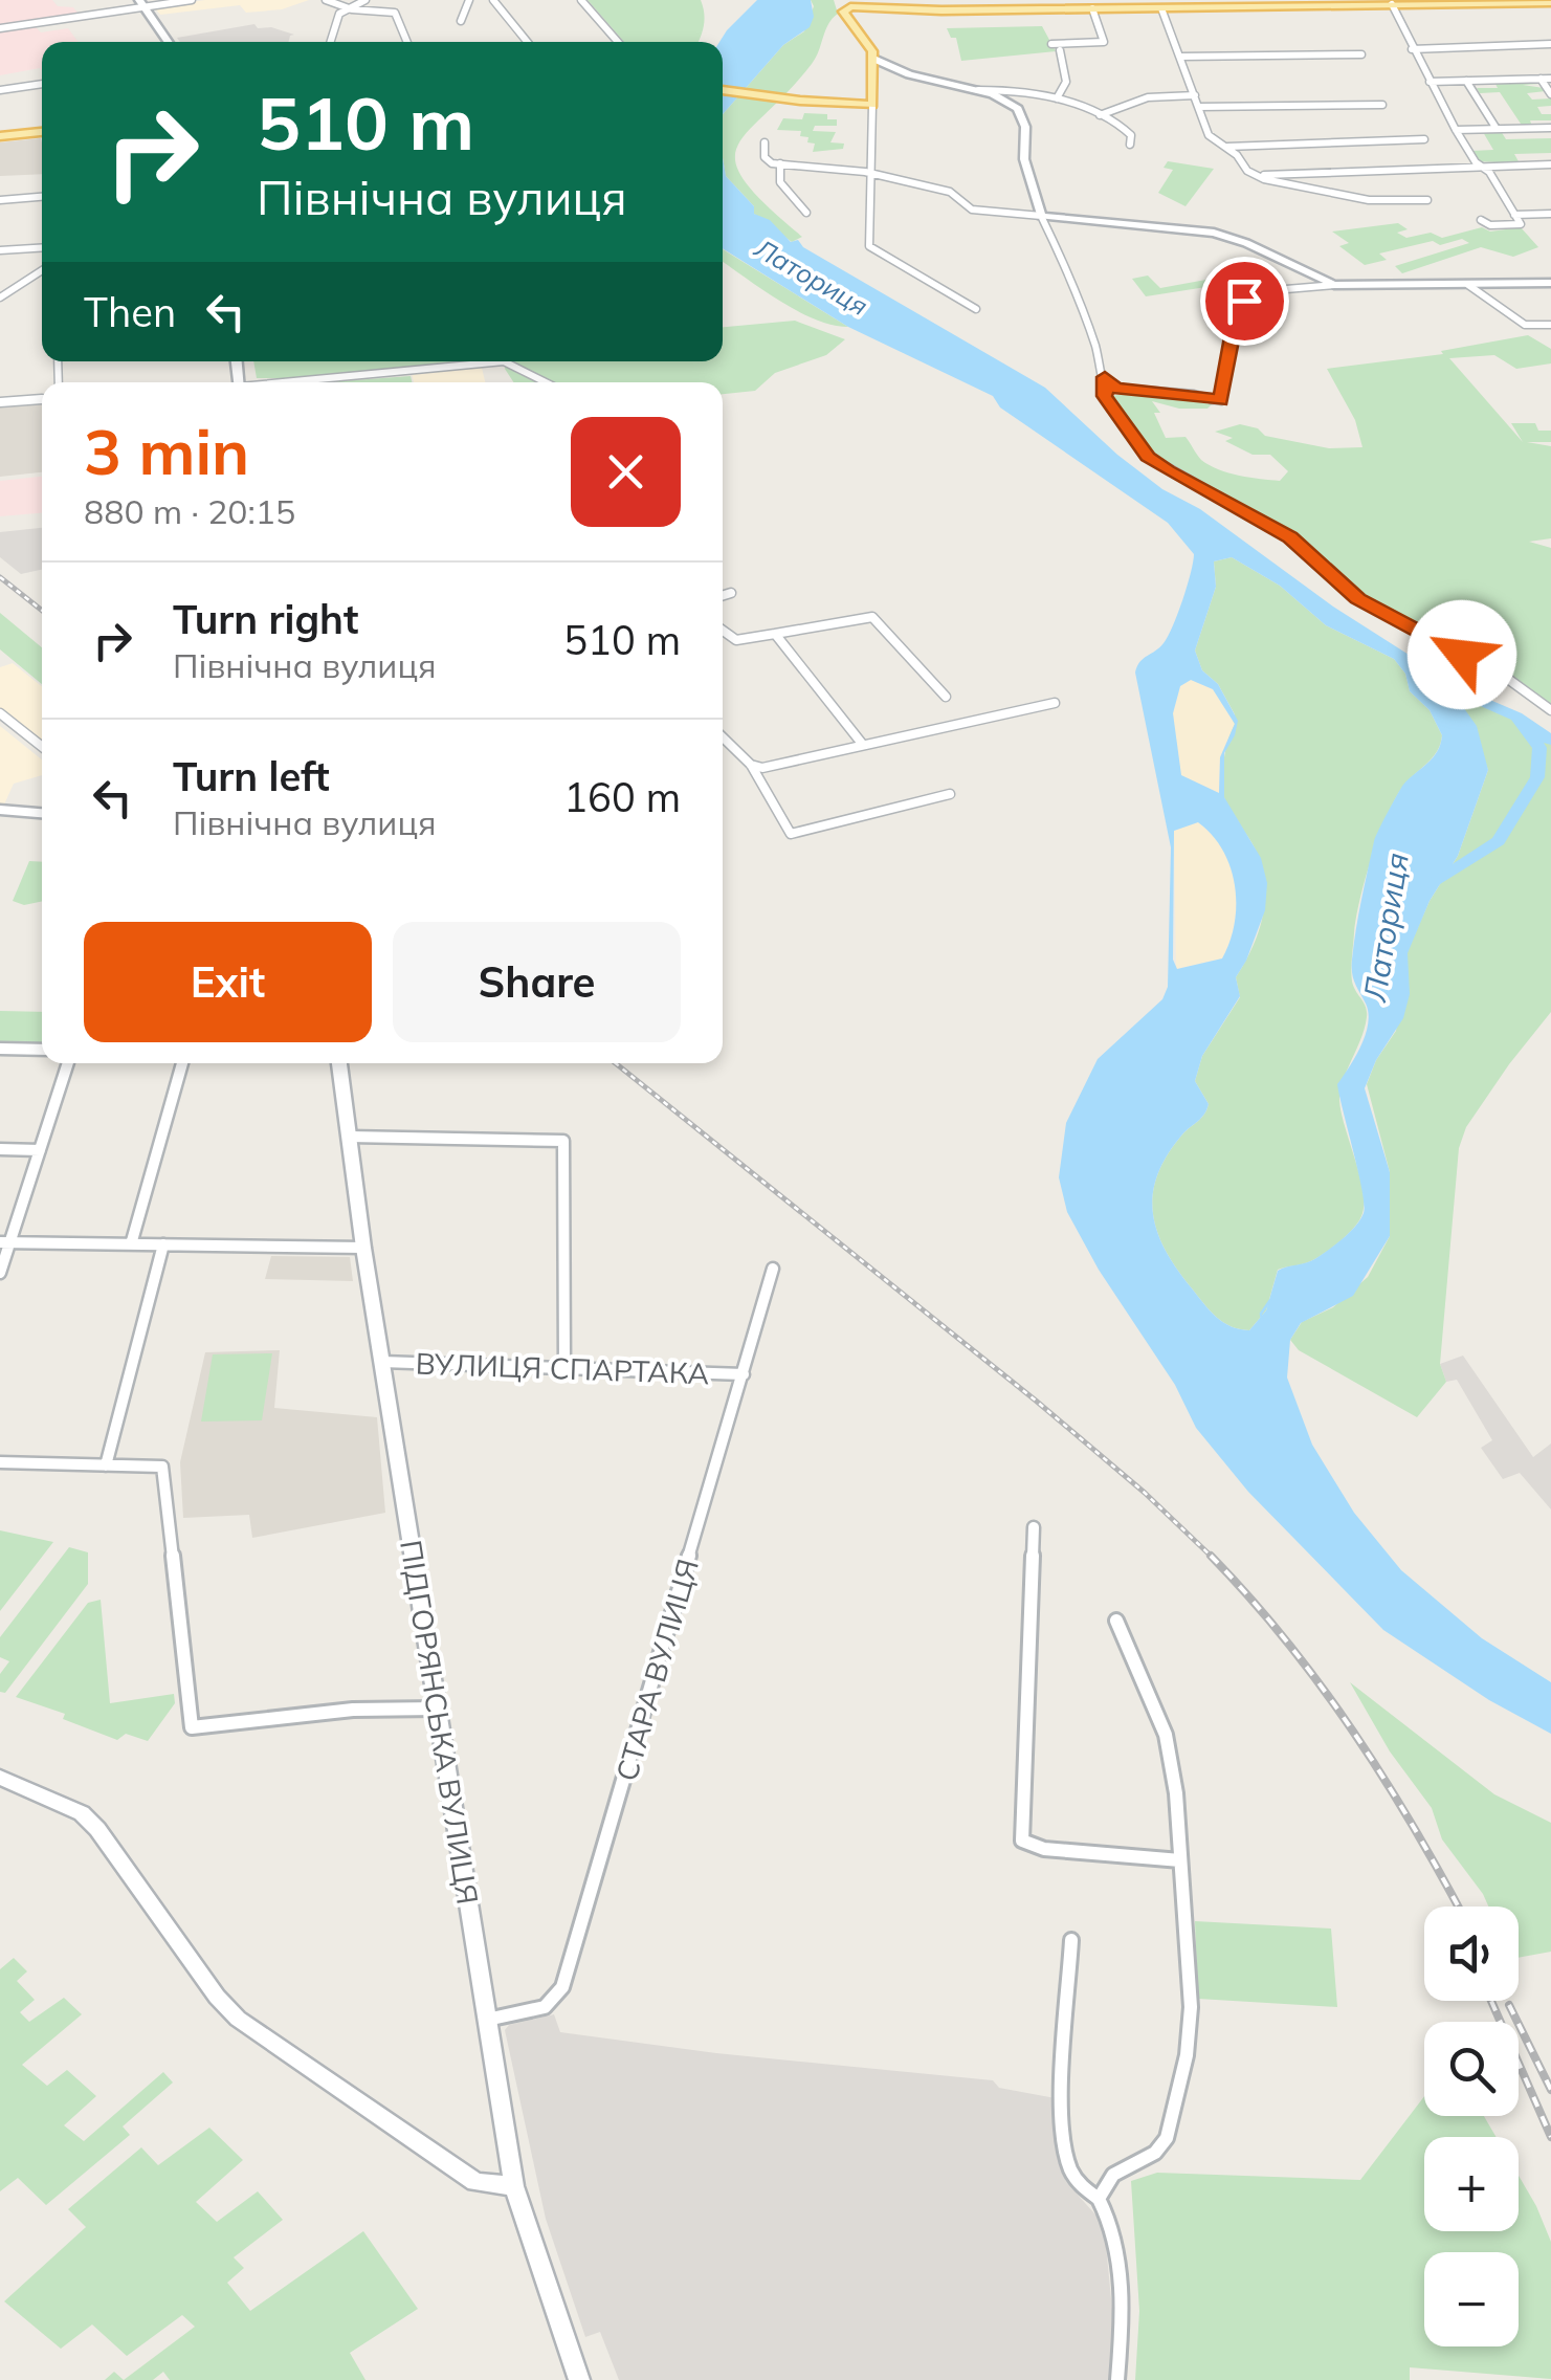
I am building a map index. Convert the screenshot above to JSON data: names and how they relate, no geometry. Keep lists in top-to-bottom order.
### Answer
{
  "streets": {
    "main road": ["ПІДГОРЯНСЬКА ВУЛИЦЯ"],
    "street": ["ВУЛИЦЯ СПАРТАКА", "СТАРА ВУЛИЦЯ"]
  },
  "crossings": [
    ["ВУЛИЦЯ СПАРТАКА", "СТАРА ВУЛИЦЯ"],
    ["ВУЛИЦЯ СПАРТАКА", "ПІДГОРЯНСЬКА ВУЛИЦЯ"],
    ["СТАРА ВУЛИЦЯ", "ПІДГОРЯНСЬКА ВУЛИЦЯ"]
  ],
  "water": ["Латориця"],
  "page": {
    "turn": ["510 m", "Північна вулиця"],
    "then": "Then",
    "heading": ["3 min", "880 m · 20:15"],
    "list": [
      {
        "name": "Turn right",
        "note": "Північна вулиця",
        "value": "510 m"
      },
      {
        "name": "Turn left",
        "note": "Північна вулиця",
        "value": "160 m"
      }
    ],
    "buttons": ["Exit", "Share"],
    "map_buttons": ["+", "−"]
  }
}
